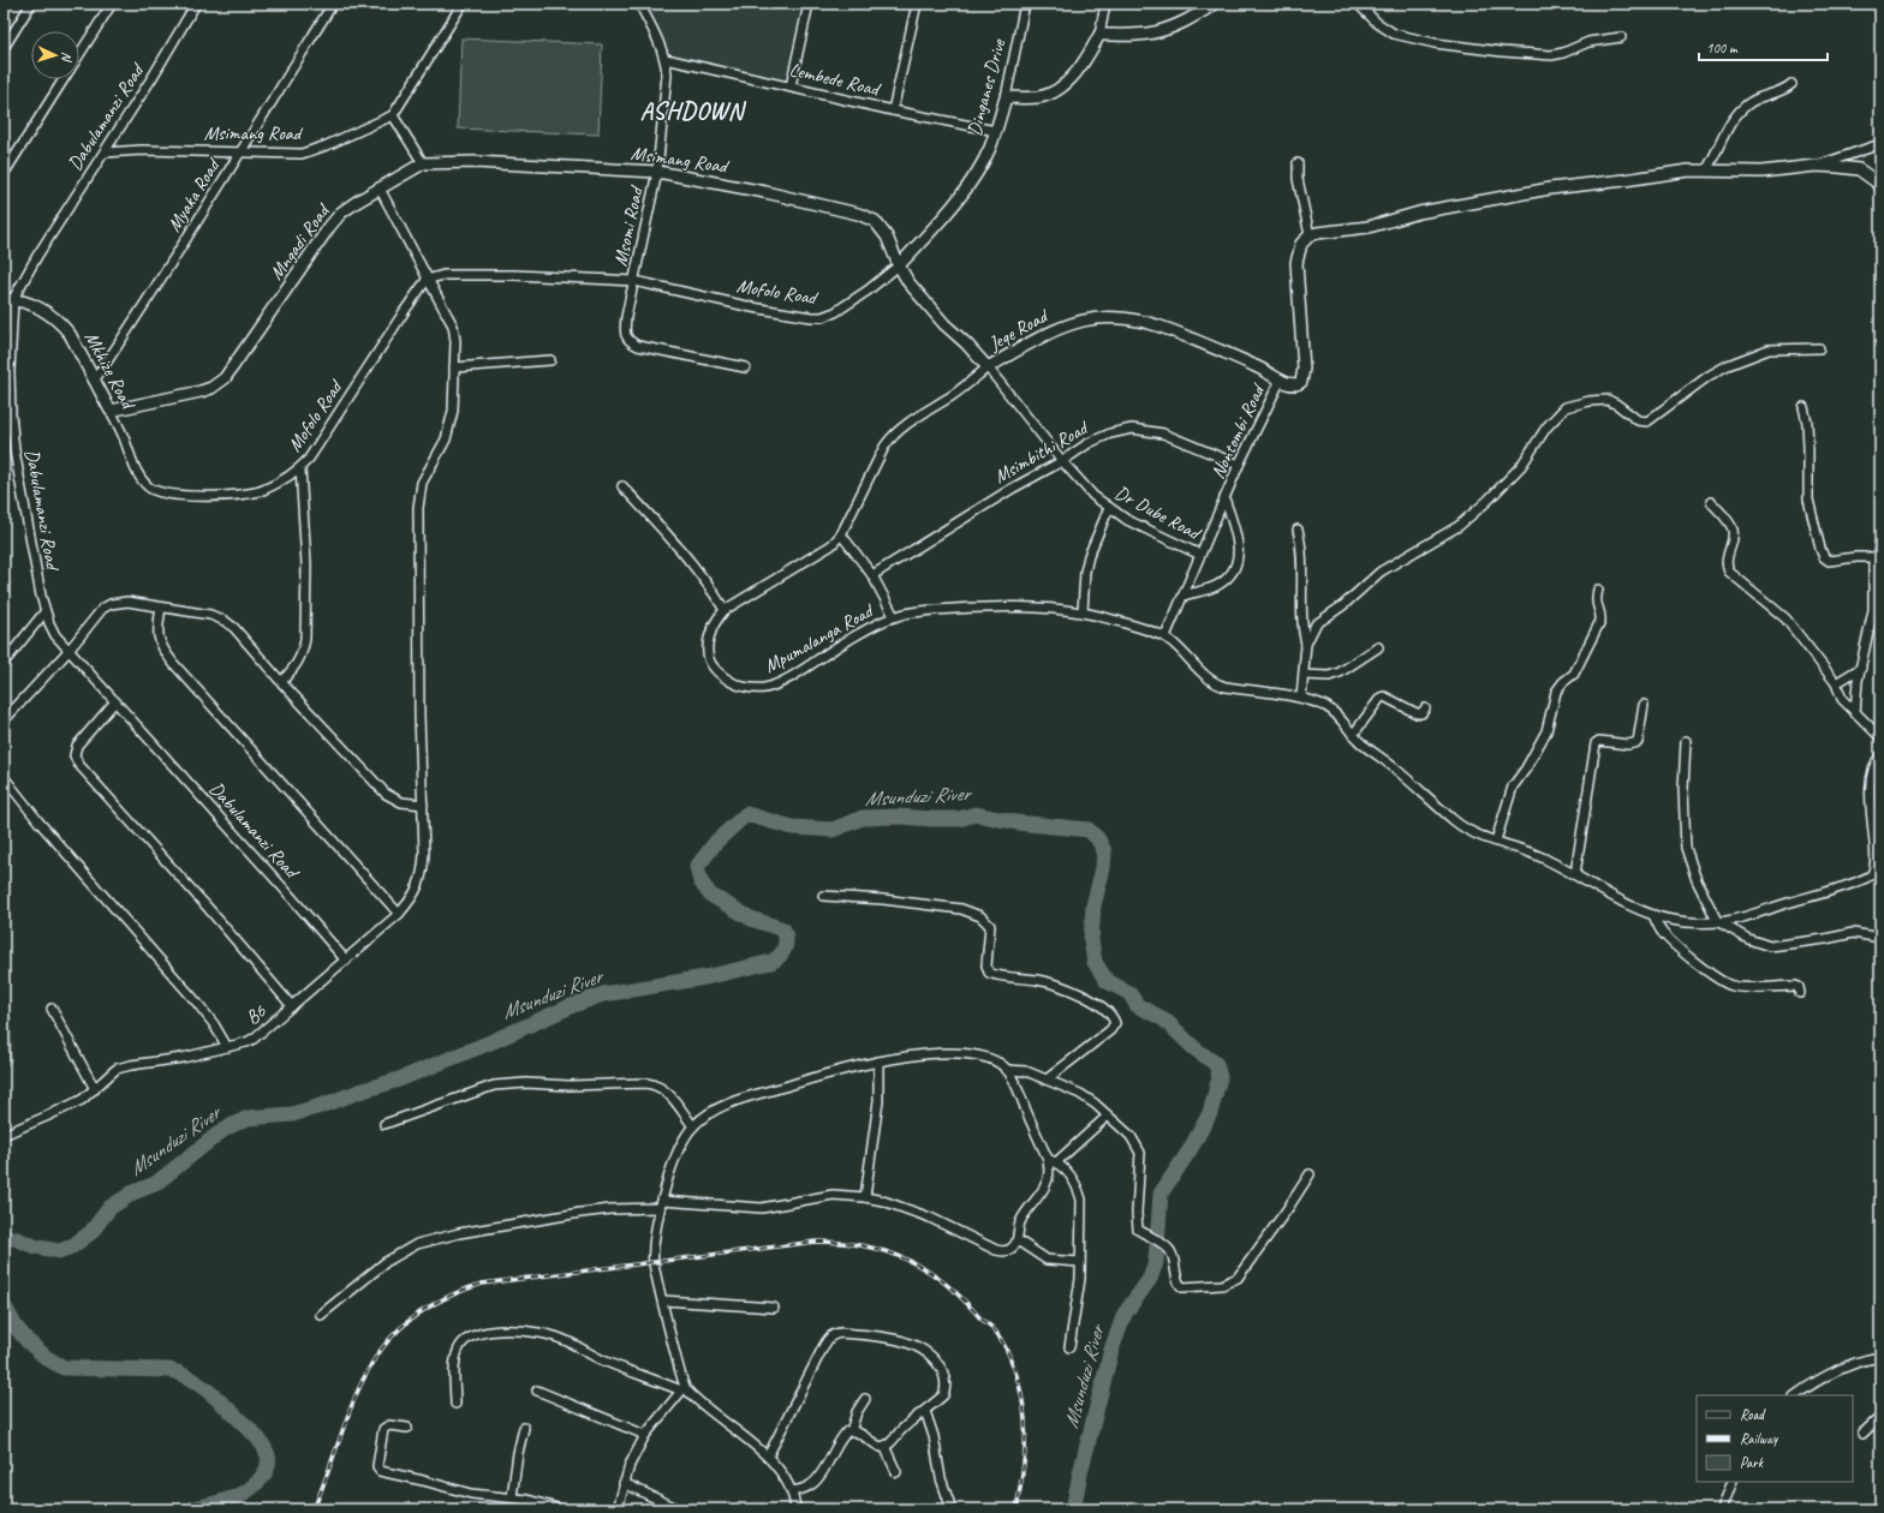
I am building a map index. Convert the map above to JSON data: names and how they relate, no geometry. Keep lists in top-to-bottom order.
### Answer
{
  "streets": {
    "street": [
      "Lembede Road",
      "Dinganes Drive",
      "Dabulamanzi Road",
      "Msimang Road",
      "Myaka Road",
      "Msomi Road",
      "Mngadi Road",
      "Mofolo Road",
      "Jeqe Road",
      "Mkhize Road",
      "Nontombi Road",
      "Msimbithi Road",
      "Dr Dube Road",
      "Mpumalanga Road",
      "B6"
    ]
  },
  "crossings": [
    ["Lembede Road", "Dinganes Drive"],
    ["Lembede Road", "Msomi Road"],
    ["Dinganes Drive", "Msimang Road"],
    ["Dinganes Drive", "Mofolo Road"],
    ["Dabulamanzi Road", "Msimang Road"],
    ["Dabulamanzi Road", "Mkhize Road"],
    ["Dabulamanzi Road", "B6"],
    ["Msimang Road", "Myaka Road"],
    ["Msimang Road", "Msomi Road"],
    ["Msimang Road", "Mngadi Road"],
    ["Msimang Road", "Mofolo Road"],
    ["Msimang Road", "Jeqe Road"],
    ["Msimang Road", "Dr Dube Road"],
    ["Myaka Road", "Mkhize Road"],
    ["Msomi Road", "Mofolo Road"],
    ["Mngadi Road", "Mkhize Road"],
    ["Mngadi Road", "B6"],
    ["Mofolo Road", "Mkhize Road"],
    ["Mofolo Road", "B6"],
    ["Jeqe Road", "Nontombi Road"],
    ["Jeqe Road", "Dr Dube Road"],
    ["Nontombi Road", "Msimbithi Road"],
    ["Nontombi Road", "Dr Dube Road"],
    ["Nontombi Road", "Mpumalanga Road"],
    ["Msimbithi Road", "Dr Dube Road"]
  ],
  "districts": ["ASHDOWN"],
  "water": ["Msunduzi River"],
  "legend": ["Road", "Railway", "Park"],
  "scale_bar": "100 m",
  "north": "right"
}
